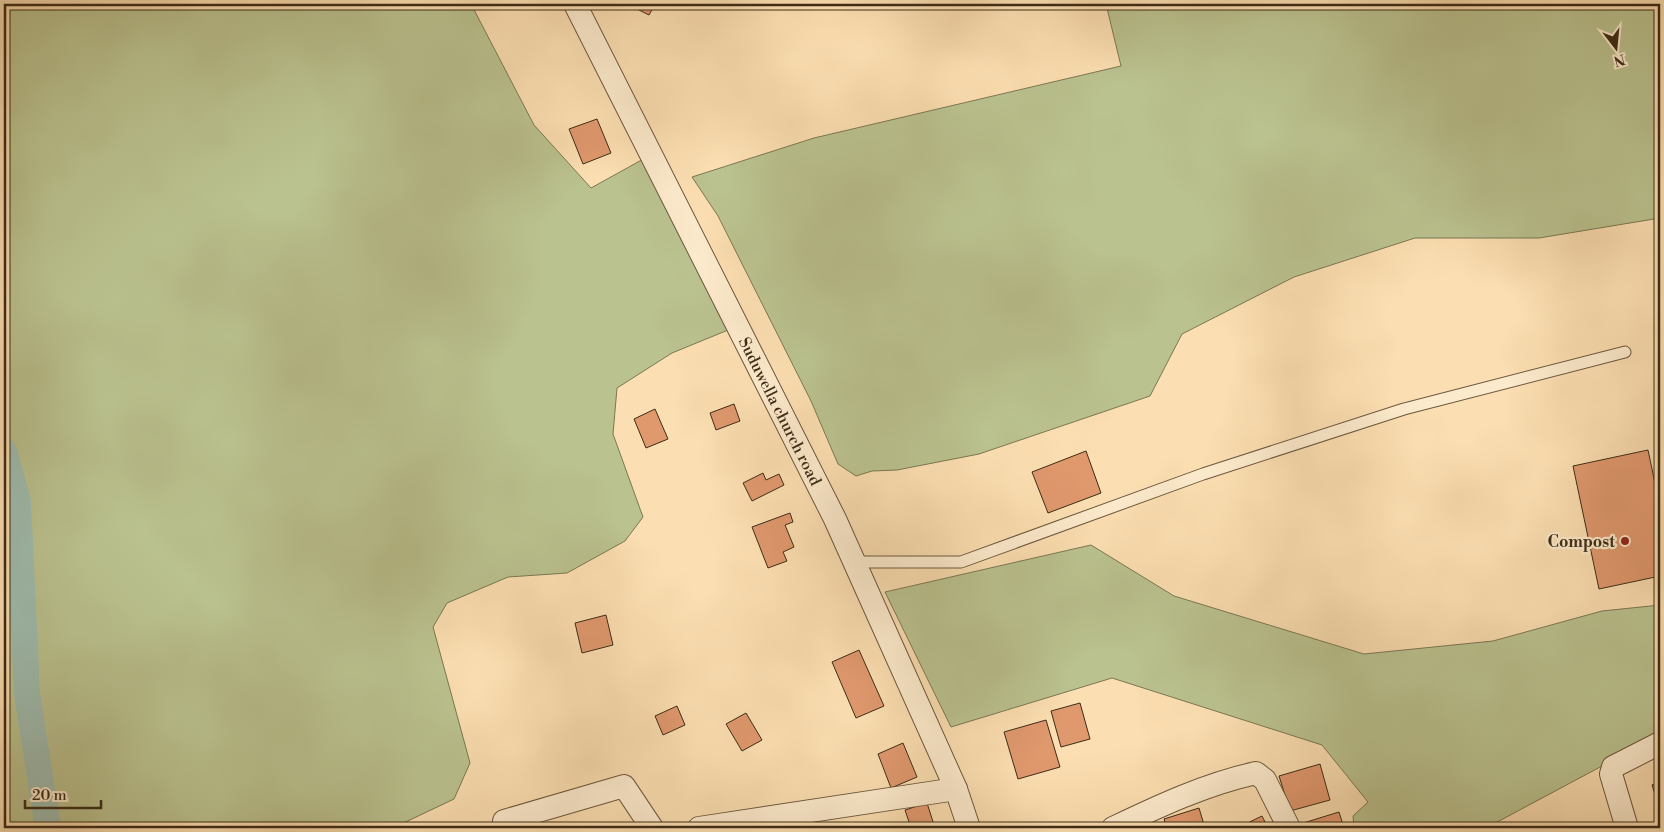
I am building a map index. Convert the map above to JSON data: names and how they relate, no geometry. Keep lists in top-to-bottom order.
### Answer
{
  "streets": {
    "street": ["Suduwella church road"]
  },
  "places": ["Compost"],
  "scale_bar": "20 m",
  "north": "bottom"
}
